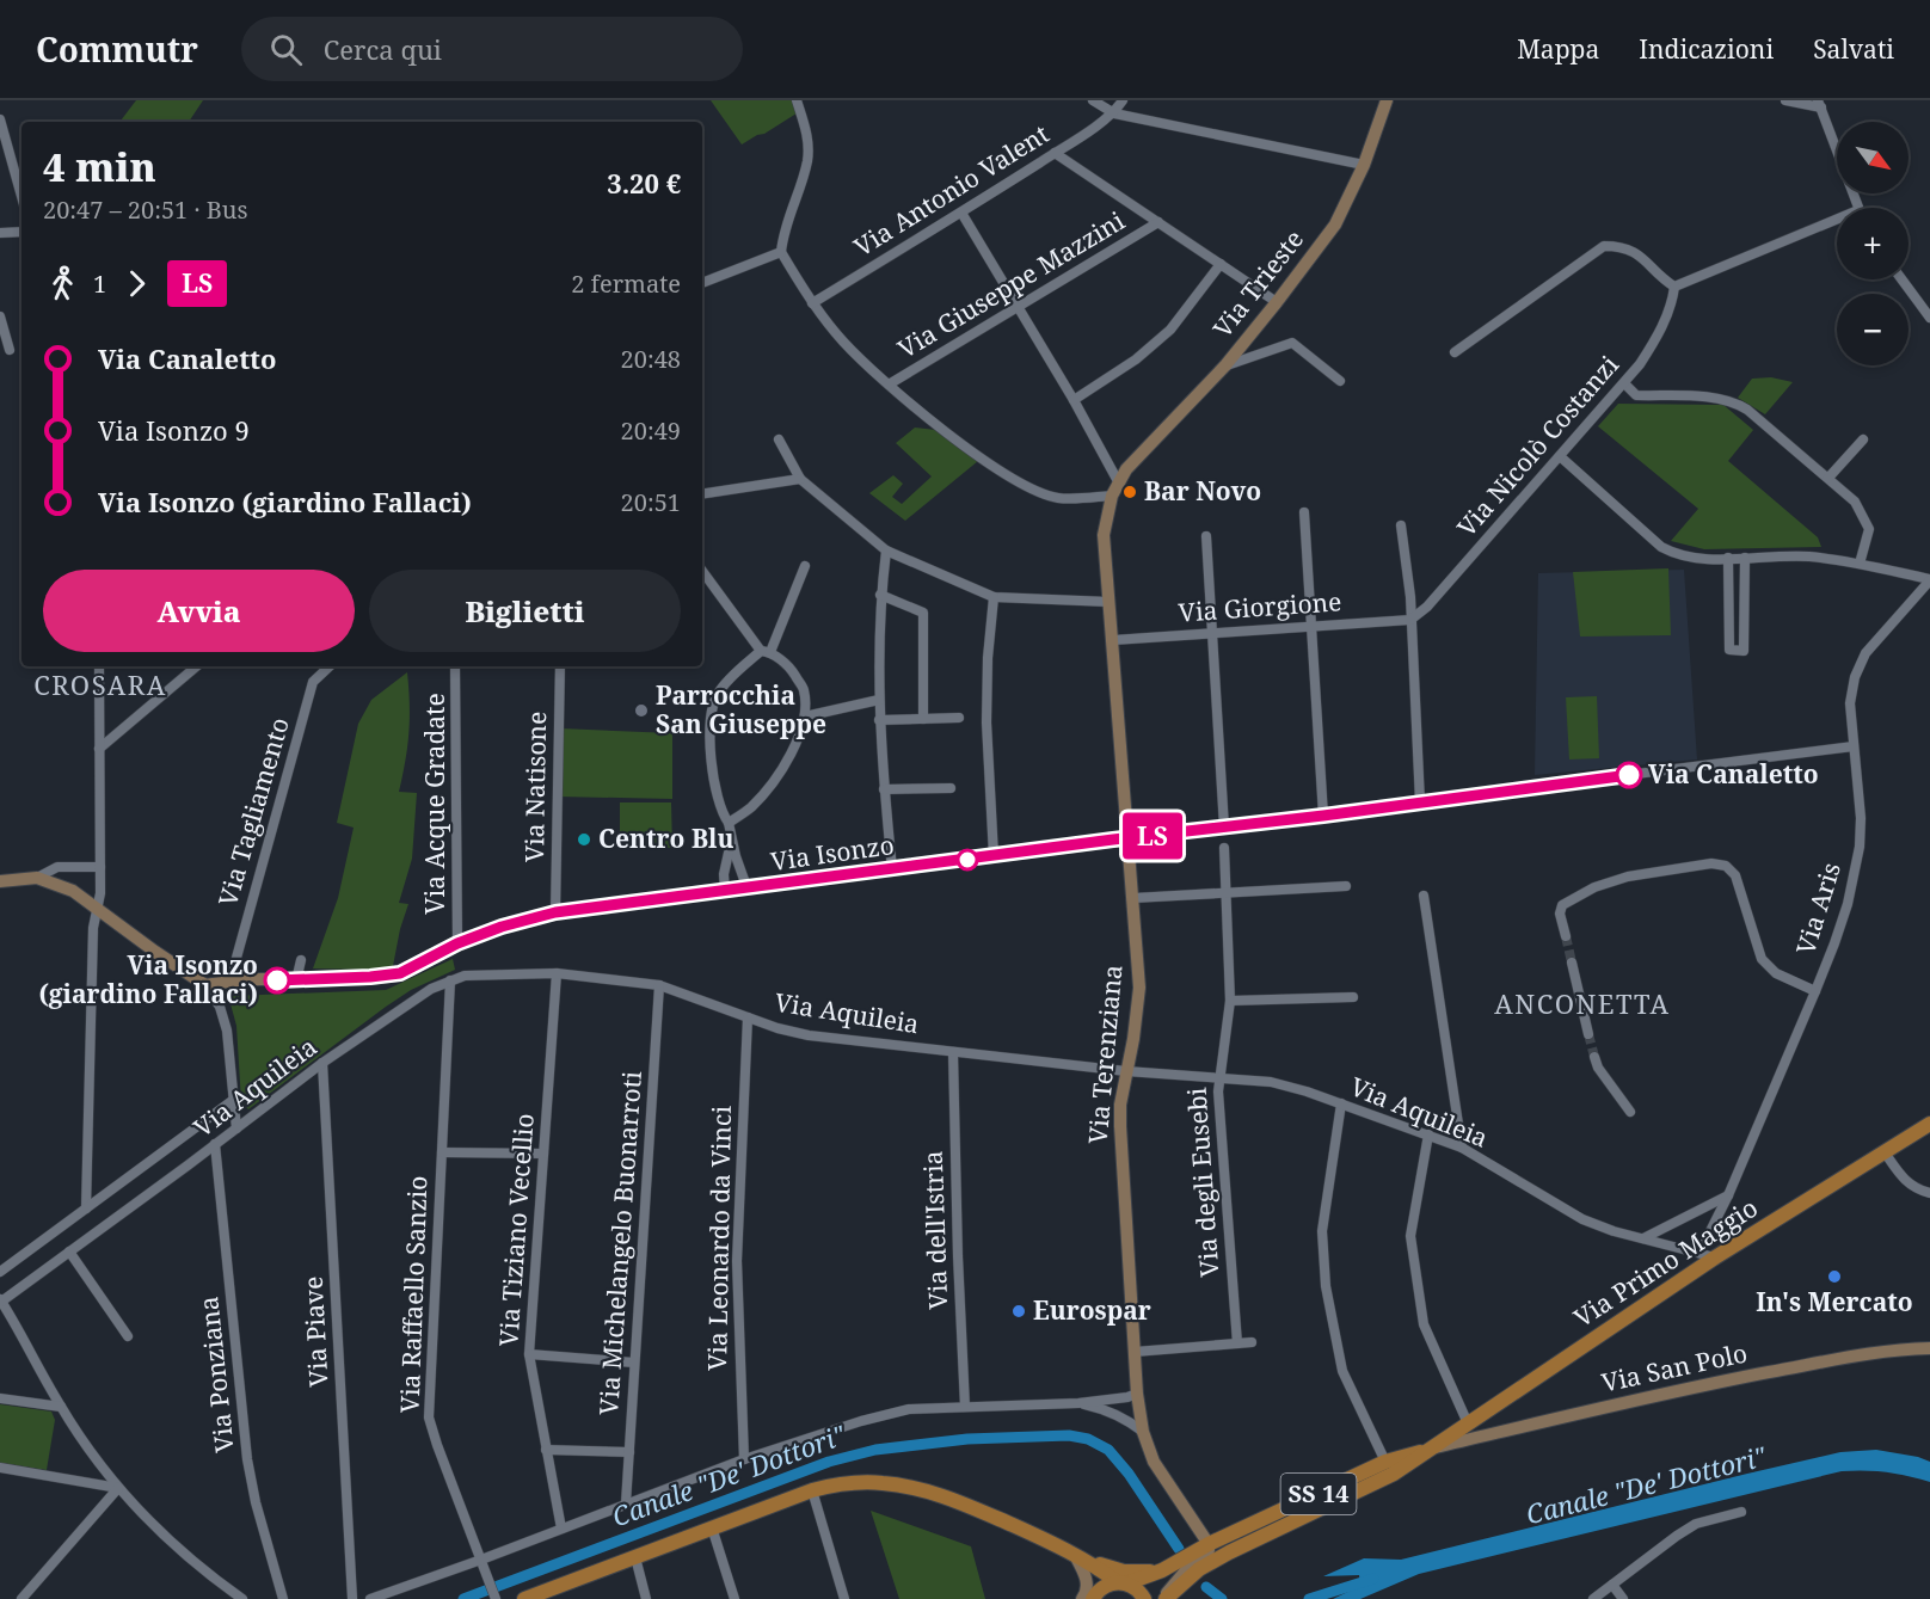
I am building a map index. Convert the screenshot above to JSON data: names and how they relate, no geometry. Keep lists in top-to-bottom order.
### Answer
{
  "streets": {
    "main road": ["Via Primo Maggio", "SS 14"],
    "street": [
      "Via Antonio Valent",
      "Via Trieste",
      "Via Giuseppe Mazzini",
      "Via Nicolò Costanzi",
      "Via Giorgione",
      "Via Natisone",
      "Via Acque Gradate",
      "Via Tagliamento",
      "Via Isonzo",
      "Via Aris",
      "Via Aquileia",
      "Via Terenziana",
      "Via degli Eusebi",
      "Via Tiziano Vecellio",
      "Via dell'Istria",
      "Via Leonardo da Vinci",
      "Via Michelangelo Buonarroti",
      "Via Raffaello Sanzio",
      "Via Piave",
      "Via San Polo",
      "Via Ponziana"
    ]
  },
  "crossings": [
    ["Via Trieste", "Via Terenziana"],
    ["Via Nicolò Costanzi", "Via Giorgione"],
    ["Via Giorgione", "Via Terenziana"],
    ["Via Natisone", "Via Isonzo"],
    ["Via Acque Gradate", "Via Isonzo"],
    ["Via Tagliamento", "Via Isonzo"],
    ["Via Isonzo", "Via Terenziana"],
    ["Via Aris", "Via Aquileia"],
    ["Via Aquileia", "Via Terenziana"],
    ["Via Aquileia", "Via degli Eusebi"],
    ["Via Aquileia", "Via Tiziano Vecellio"],
    ["Via Aquileia", "Via dell'Istria"],
    ["Via Aquileia", "Via Leonardo da Vinci"],
    ["Via Aquileia", "Via Michelangelo Buonarroti"],
    ["Via Aquileia", "Via Primo Maggio"],
    ["Via Aquileia", "Via Raffaello Sanzio"],
    ["Via Aquileia", "Via Piave"],
    ["Via Aquileia", "Via Ponziana"],
    ["Via Terenziana", "SS 14"],
    ["Via Primo Maggio", "Via San Polo"],
    ["Via Primo Maggio", "SS 14"],
    ["Via San Polo", "SS 14"]
  ],
  "districts": ["CROSARA", "ANCONETTA"],
  "water": ["Canale \"De' Dottori\""],
  "places": [
    "Bar Novo",
    "Parrocchia San Giuseppe",
    "Via Canaletto",
    "Centro Blu",
    "Via Isonzo (giardino Fallaci)",
    "In's Mercato",
    "Eurospar"
  ],
  "lines": ["bus line LS"],
  "north": "bottom right",
  "page": {
    "header": "Commutr",
    "search": "Cerca qui",
    "nav": ["Mappa", "Indicazioni", "Salvati"],
    "on_map": "LS",
    "map_buttons": ["+", "−"],
    "heading": ["4 min", "20:47 – 20:51 · Bus", "3.20 €"],
    "legs": ["1", "LS", "2 fermate"],
    "list": [
      {
        "name": "Via Canaletto",
        "value": "20:48"
      },
      {
        "name": "Via Isonzo 9",
        "value": "20:49"
      },
      {
        "name": "Via Isonzo (giardino Fallaci)",
        "value": "20:51"
      }
    ],
    "buttons": ["Avvia", "Biglietti"]
  }
}
